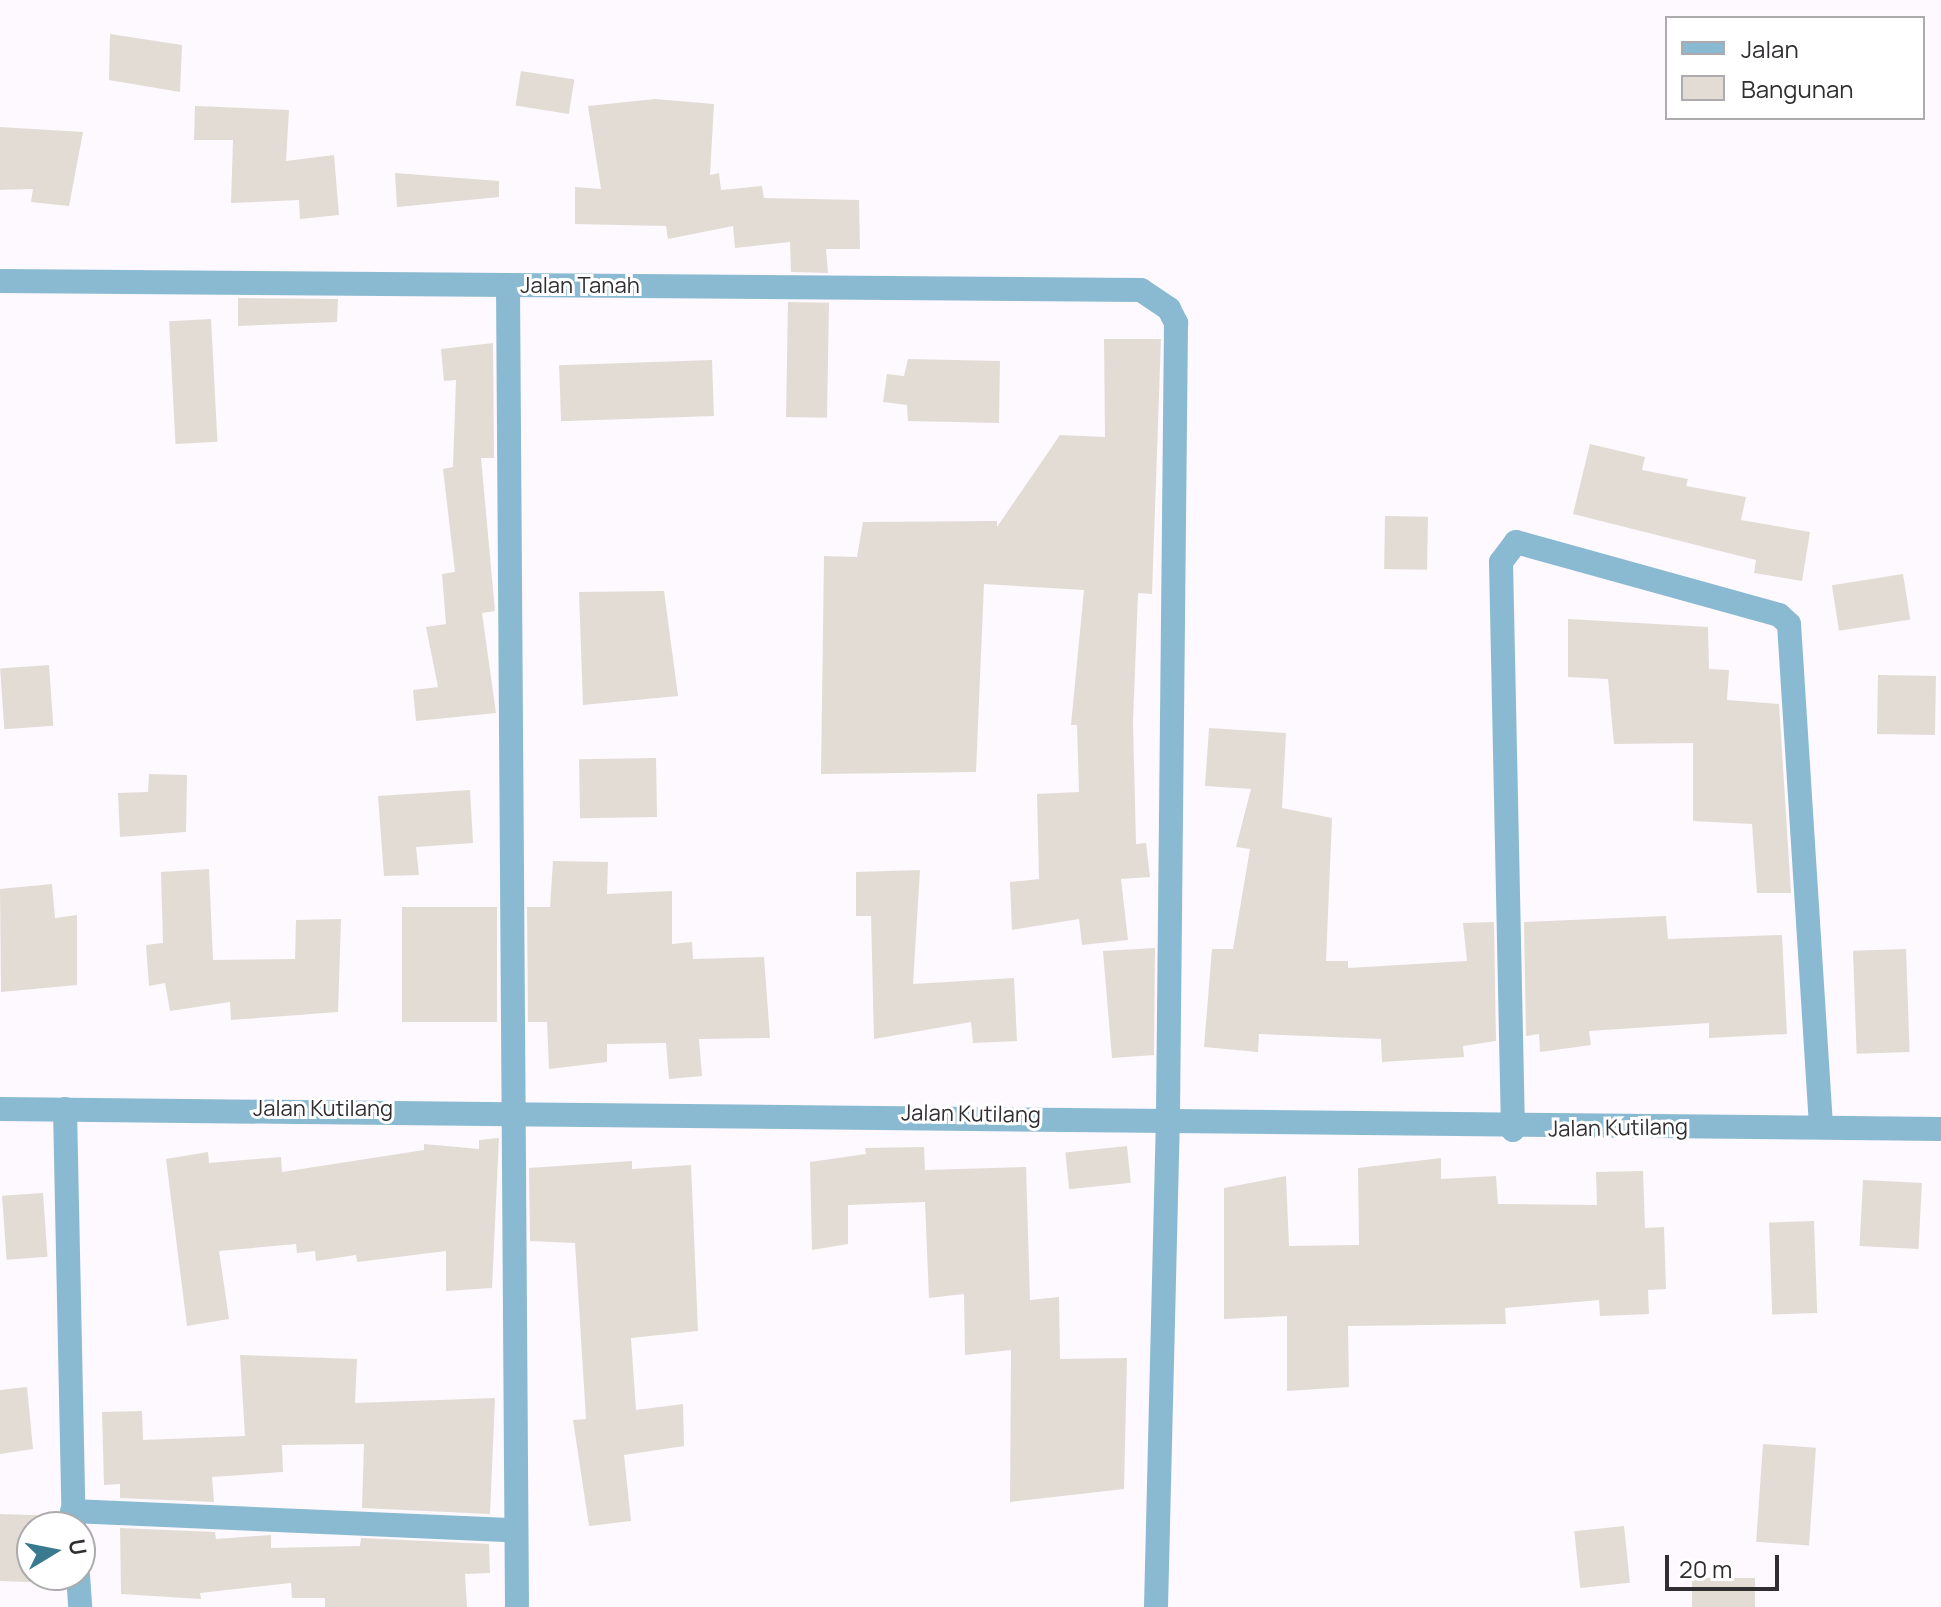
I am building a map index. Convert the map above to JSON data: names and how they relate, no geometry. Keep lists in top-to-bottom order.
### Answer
{
  "streets": {
    "street": ["Jalan Tanah", "Jalan Kutilang"]
  },
  "crossings": [
    ["Jalan Tanah", "Jalan Kutilang"]
  ],
  "legend": ["Jalan", "Bangunan"],
  "scale_bar": "20 m",
  "north": "right"
}
